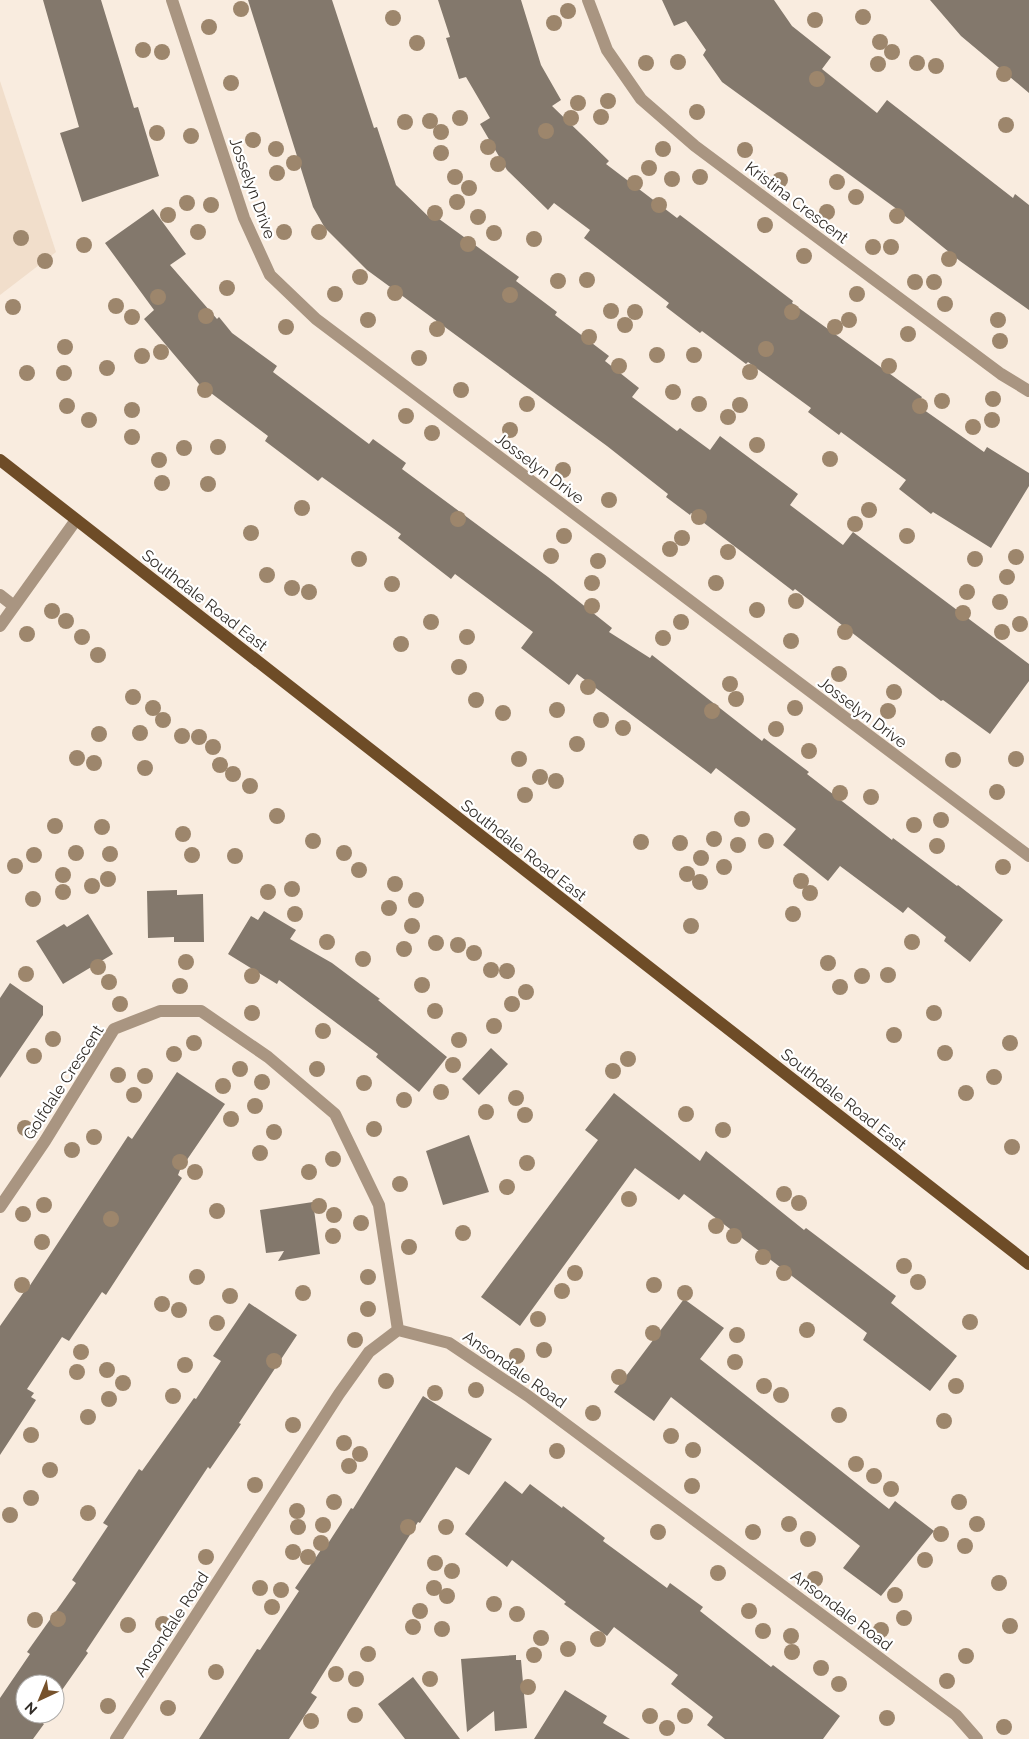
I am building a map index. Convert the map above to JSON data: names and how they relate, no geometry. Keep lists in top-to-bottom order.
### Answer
{
  "streets": {
    "main road": ["Southdale Road East"],
    "street": [
      "Josselyn Drive",
      "Kristina Crescent",
      "Golfdale Crescent",
      "Ansondale Road"
    ]
  },
  "crossings": [
    ["Golfdale Crescent", "Ansondale Road"]
  ],
  "north": "bottom left"
}
